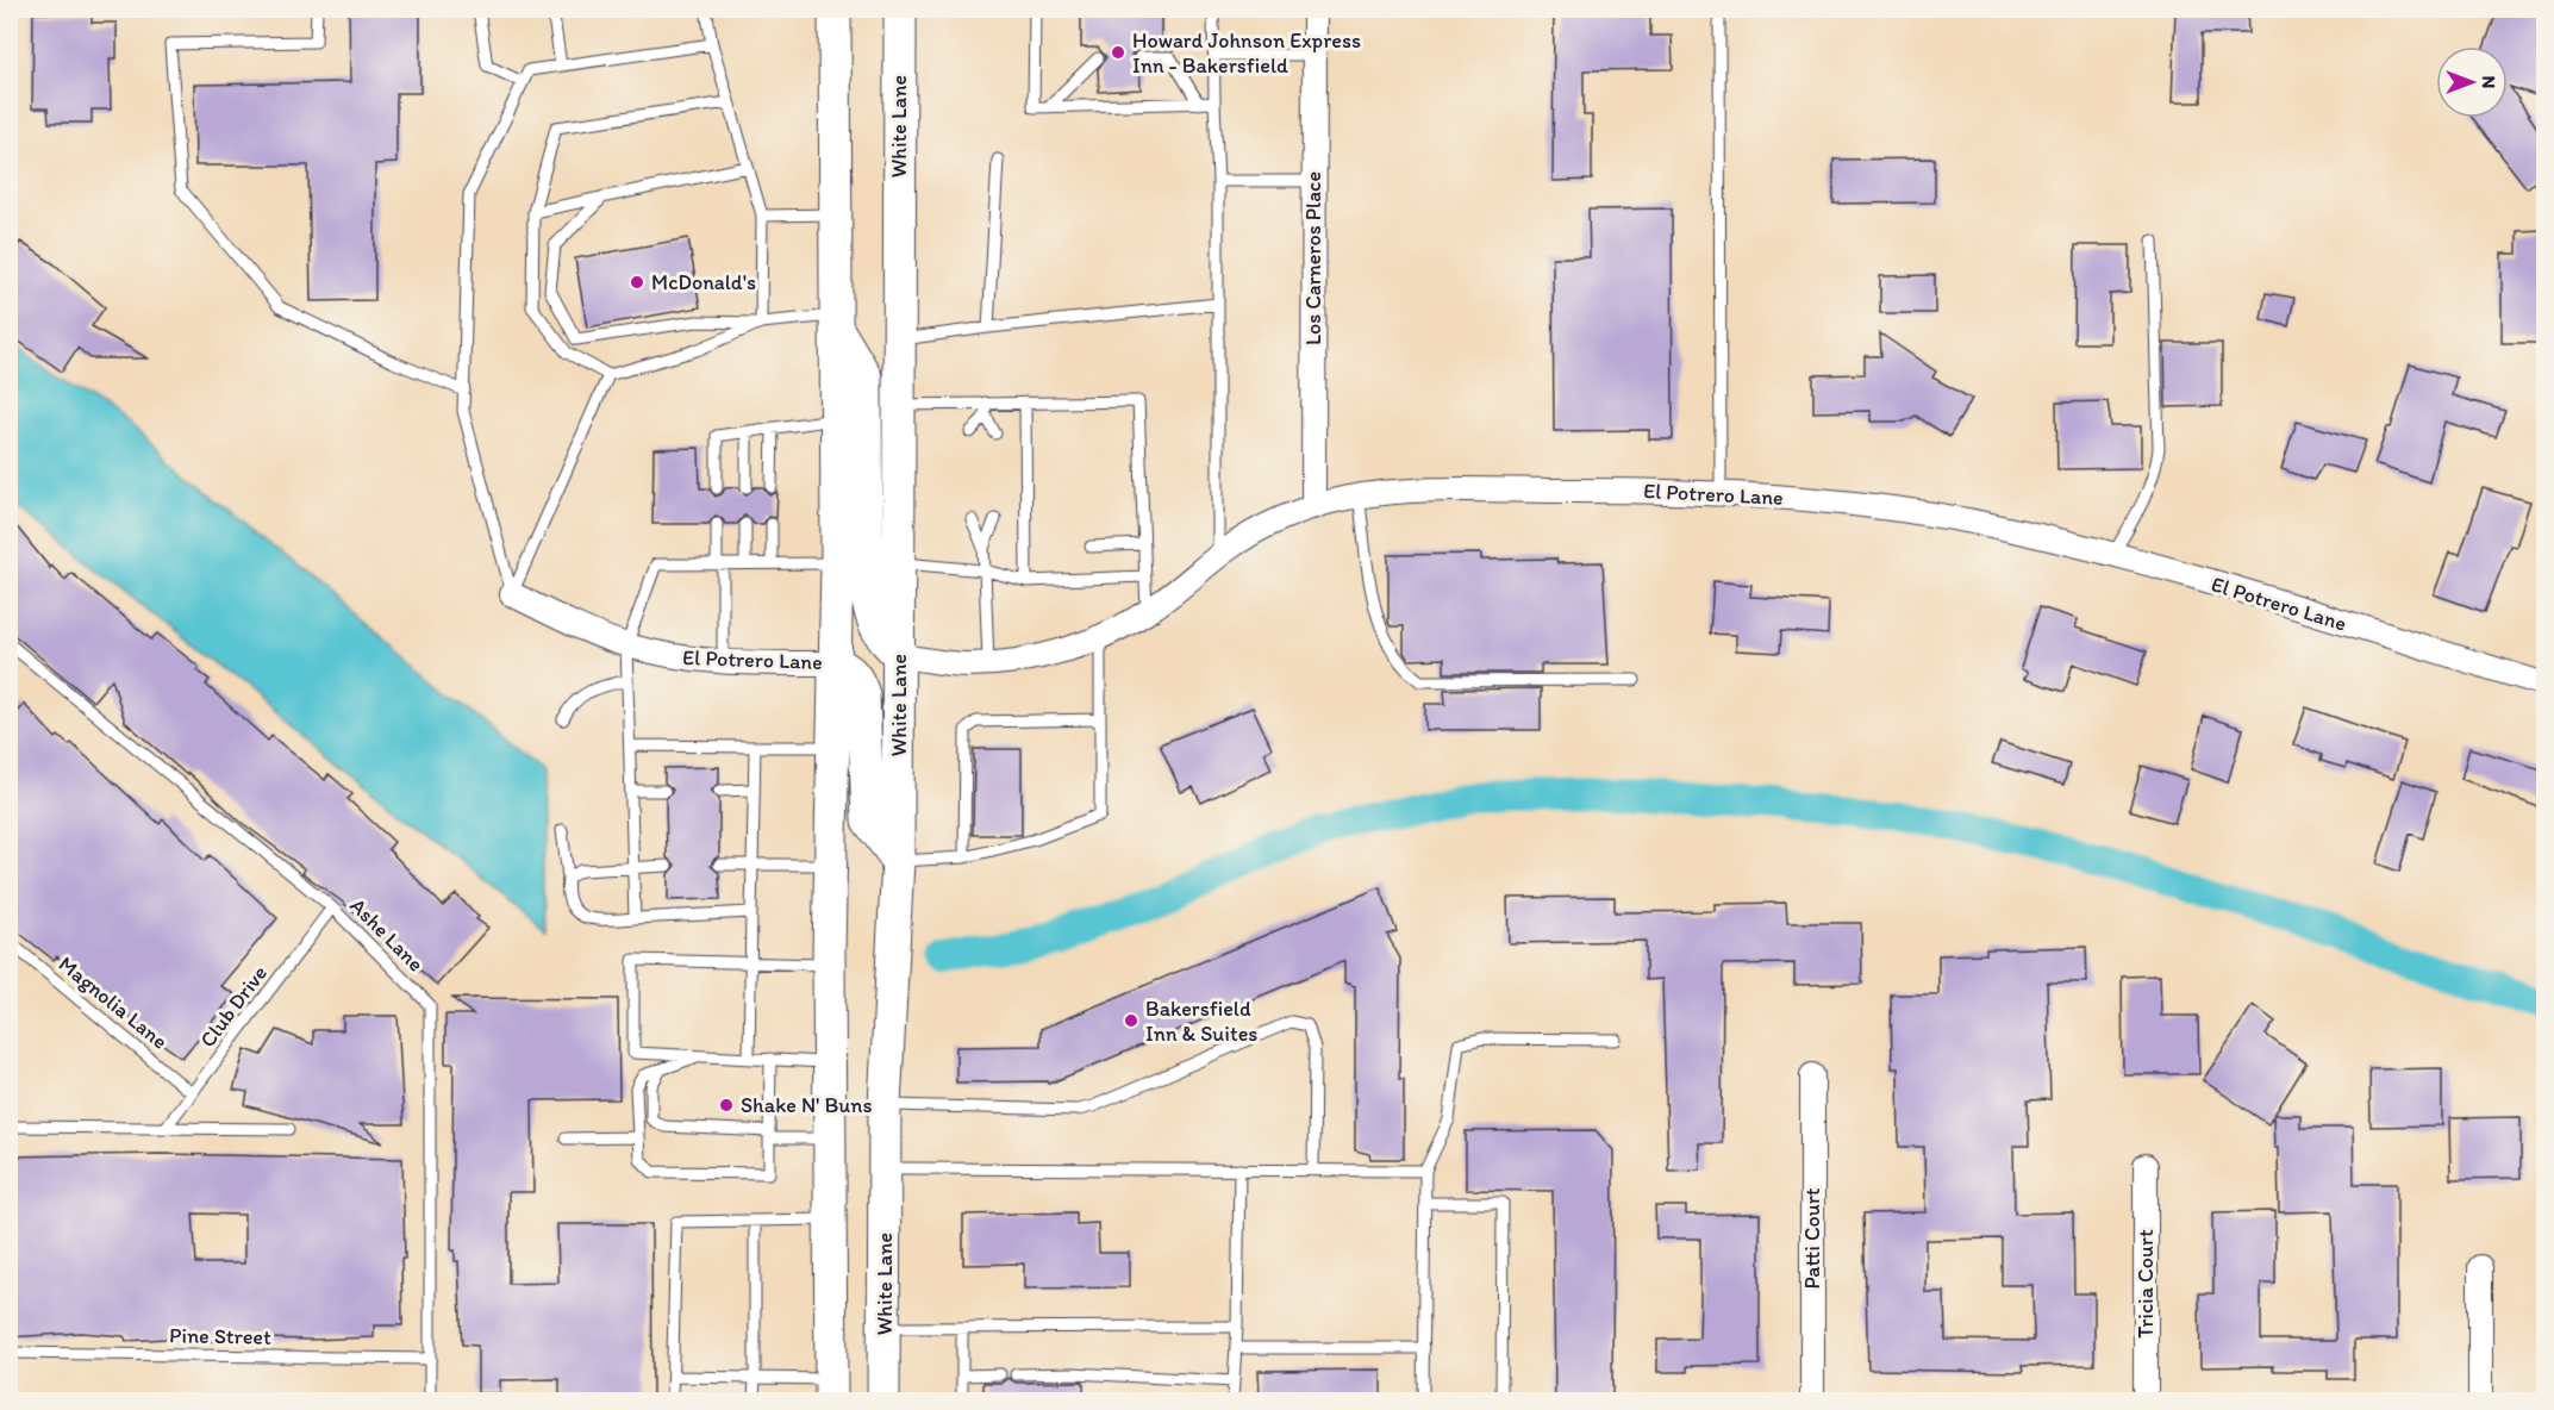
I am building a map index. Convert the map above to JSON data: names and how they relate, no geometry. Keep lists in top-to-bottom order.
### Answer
{
  "streets": {
    "main road": ["White Lane"],
    "street": [
      "Los Carneros Place",
      "El Potrero Lane",
      "Patti Court",
      "Tricia Court"
    ],
    "lane": [
      "Ashe Lane",
      "Magnolia Lane",
      "Club Drive",
      "Pine Street"
    ]
  },
  "crossings": [
    ["White Lane", "El Potrero Lane"],
    ["Los Carneros Place", "El Potrero Lane"],
    ["Ashe Lane", "Club Drive"],
    ["Ashe Lane", "Pine Street"],
    ["Magnolia Lane", "Club Drive"]
  ],
  "places": [
    "Howard Johnson Express Inn - Bakersfield",
    "McDonald's",
    "Bakersfield Inn & Suites",
    "Shake N' Buns"
  ],
  "north": "right"
}
